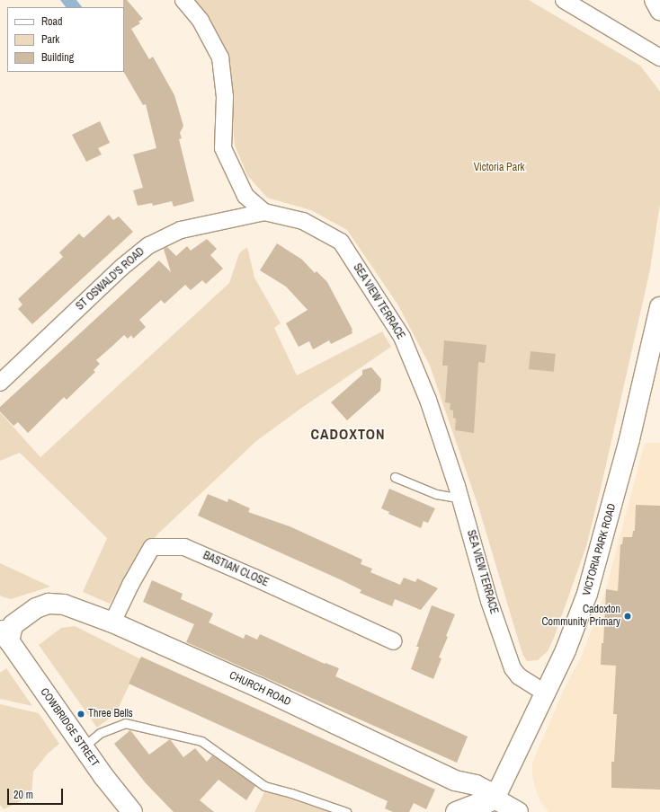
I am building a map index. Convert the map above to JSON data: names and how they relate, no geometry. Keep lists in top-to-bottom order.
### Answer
{
  "streets": {
    "street": [
      "ST OSWALD'S ROAD",
      "SEA VIEW TERRACE",
      "VICTORIA PARK ROAD",
      "BASTIAN CLOSE",
      "CHURCH ROAD",
      "COWBRIDGE STREET"
    ]
  },
  "crossings": [
    ["ST OSWALD'S ROAD", "SEA VIEW TERRACE"],
    ["SEA VIEW TERRACE", "VICTORIA PARK ROAD"],
    ["VICTORIA PARK ROAD", "CHURCH ROAD"],
    ["BASTIAN CLOSE", "CHURCH ROAD"],
    ["CHURCH ROAD", "COWBRIDGE STREET"]
  ],
  "districts": ["CADOXTON"],
  "parks": ["Victoria Park"],
  "places": ["Cadoxton Community Primary", "Three Bells"],
  "legend": ["Road", "Park", "Building"],
  "scale_bar": "20 m"
}
